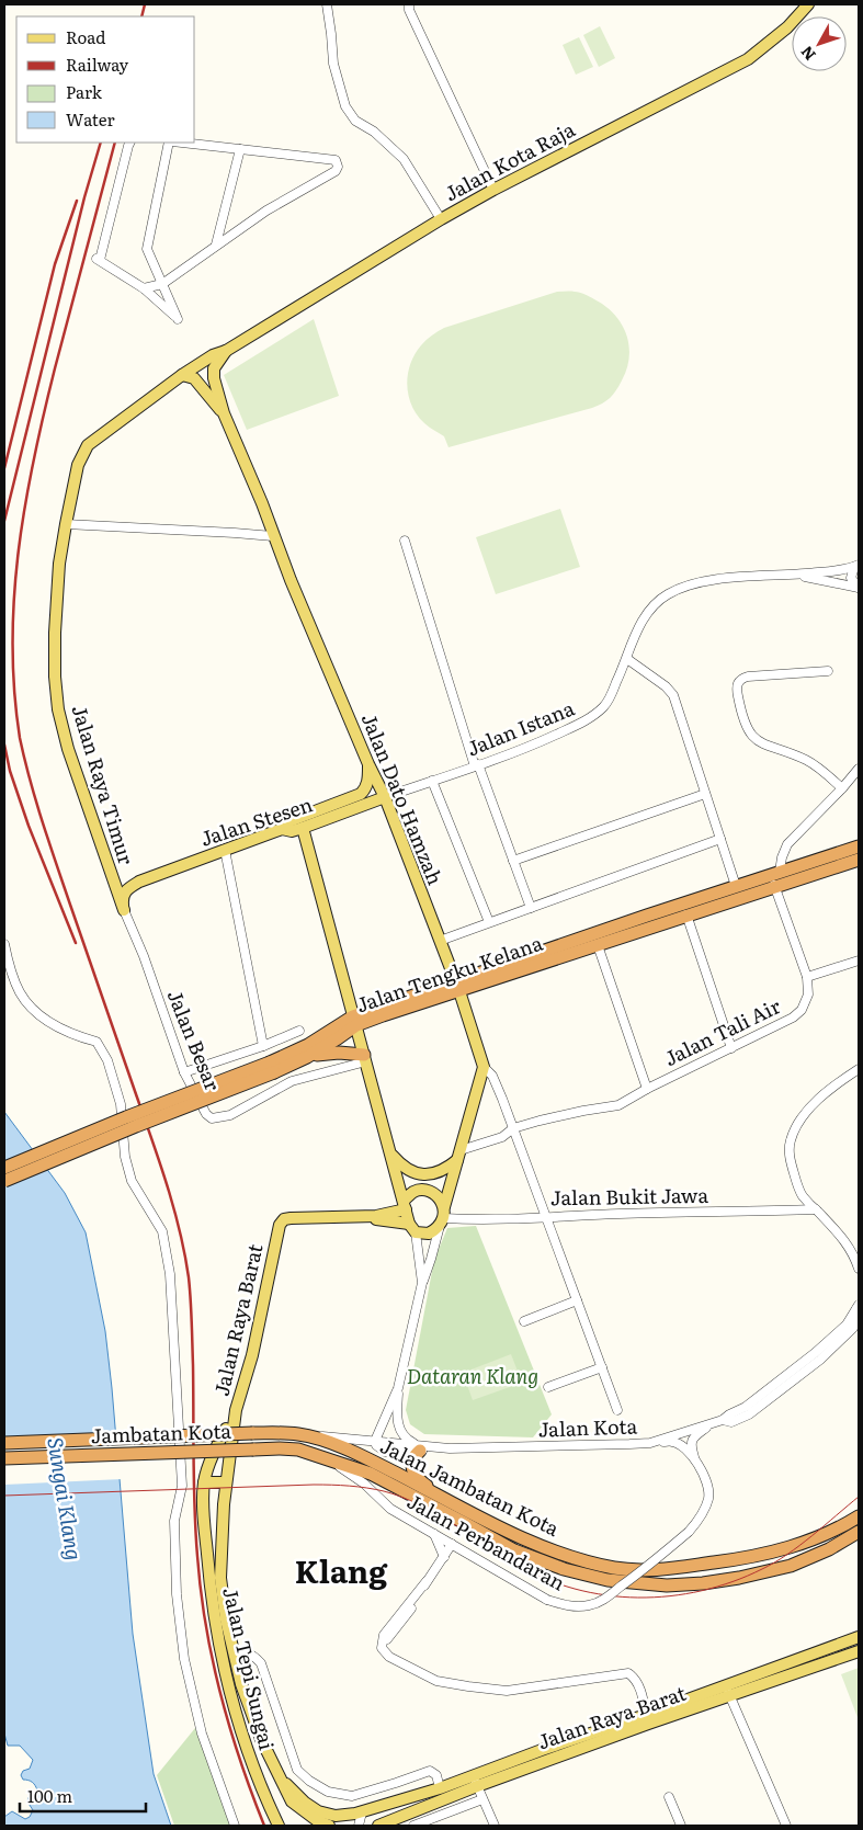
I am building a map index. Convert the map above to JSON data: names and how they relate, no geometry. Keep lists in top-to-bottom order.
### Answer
{
  "streets": {
    "highway": ["Jalan Tengku Kelana", "Jambatan Kota", "Jalan Jambatan Kota"],
    "main road": [
      "Jalan Kota Raja",
      "Jalan Raya Timur",
      "Jalan Dato Hamzah",
      "Jalan Stesen",
      "Jalan Bukit Jawa",
      "Jalan Raya Barat",
      "Jalan Tepi Sungai"
    ],
    "street": [
      "Jalan Istana",
      "Jalan Tali Air",
      "Jalan Besar",
      "Jalan Kota",
      "Jalan Perbandaran"
    ]
  },
  "crossings": [
    ["Jalan Kota Raja", "Jalan Raya Timur"],
    ["Jalan Istana", "Jalan Dato Hamzah"],
    ["Jalan Istana", "Jalan Stesen"],
    ["Jalan Raya Timur", "Jalan Besar"],
    ["Jalan Dato Hamzah", "Jalan Stesen"],
    ["Jalan Dato Hamzah", "Jalan Tengku Kelana"],
    ["Jalan Tengku Kelana", "Jalan Tali Air"],
    ["Jalan Bukit Jawa", "Jalan Raya Barat"],
    ["Jalan Raya Barat", "Jalan Tepi Sungai"],
    ["Jalan Kota", "Jalan Jambatan Kota"],
    ["Jalan Kota", "Jalan Perbandaran"],
    ["Jambatan Kota", "Jalan Jambatan Kota"],
    ["Jalan Jambatan Kota", "Jalan Perbandaran"]
  ],
  "districts": ["Klang"],
  "water": ["Sungai Klang"],
  "parks": ["Dataran Klang"],
  "legend": [
    "Road",
    "Railway",
    "Park",
    "Water"
  ],
  "scale_bar": "100 m",
  "north": "bottom left"
}
